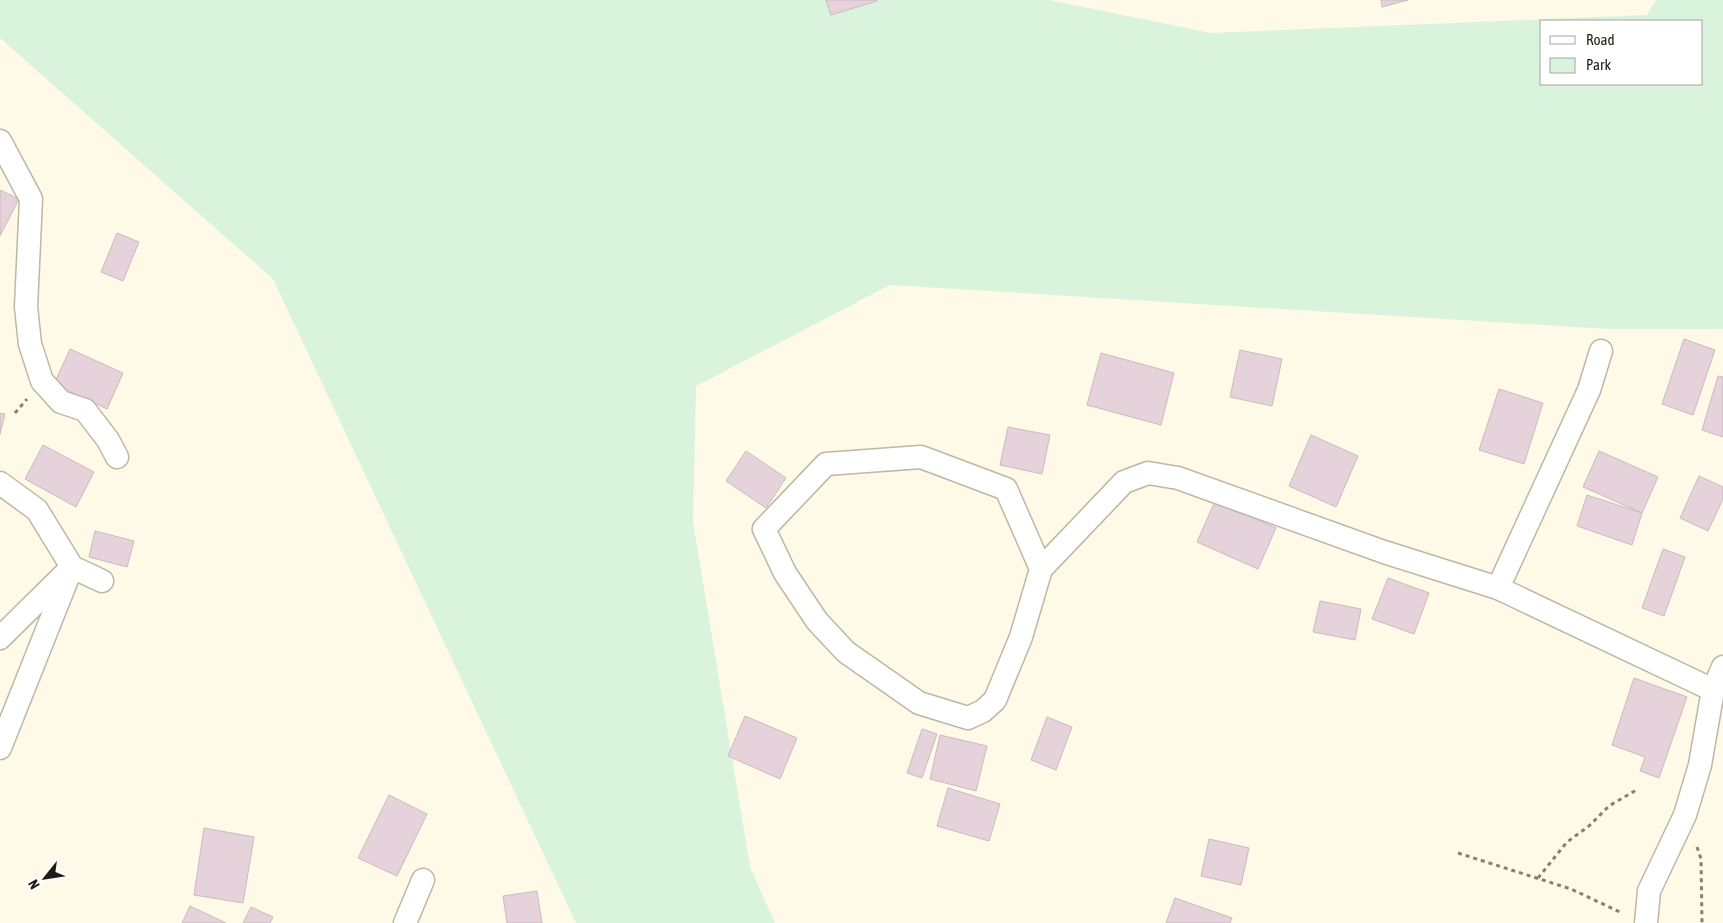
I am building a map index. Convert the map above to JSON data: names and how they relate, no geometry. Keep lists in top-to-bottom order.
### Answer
{
  "legend": ["Road", "Park"],
  "north": "bottom left"
}
